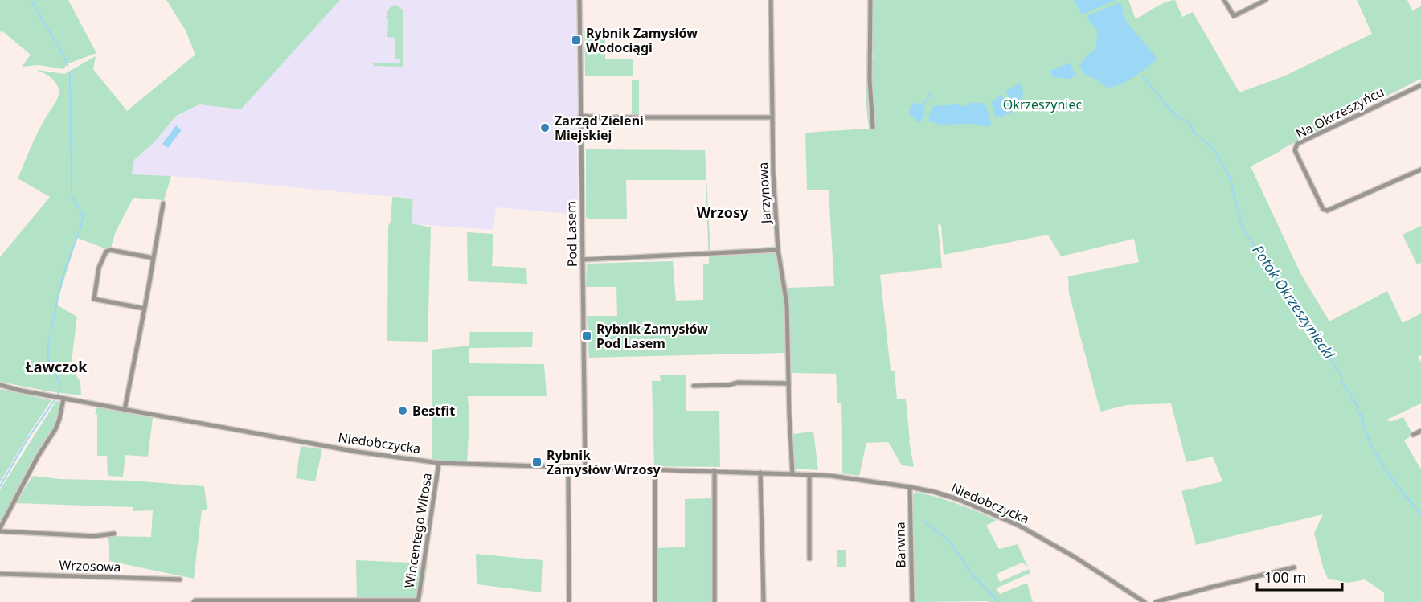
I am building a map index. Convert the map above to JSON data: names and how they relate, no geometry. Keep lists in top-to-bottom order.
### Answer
{
  "streets": {
    "street": [
      "Na Okrzeszyńcu",
      "Jarzynowa",
      "Pod Lasem",
      "Niedobczycka",
      "Wincentego Witosa",
      "Barwna",
      "Wrzosowa"
    ]
  },
  "crossings": [
    ["Jarzynowa", "Niedobczycka"],
    ["Pod Lasem", "Niedobczycka"],
    ["Niedobczycka", "Wincentego Witosa"],
    ["Niedobczycka", "Barwna"]
  ],
  "districts": ["Wrzosy", "Ławczok"],
  "water": ["Potok Okrzeszyniecki"],
  "parks": ["Okrzeszyniec"],
  "places": {
    "transit": ["Rybnik Zamysłów Wodociągi", "Rybnik Zamysłów Pod Lasem", "Rybnik Zamysłów Wrzosy"],
    "other": ["Zarząd Zieleni Miejskiej", "Bestfit"]
  },
  "scale_bar": "100 m"
}
